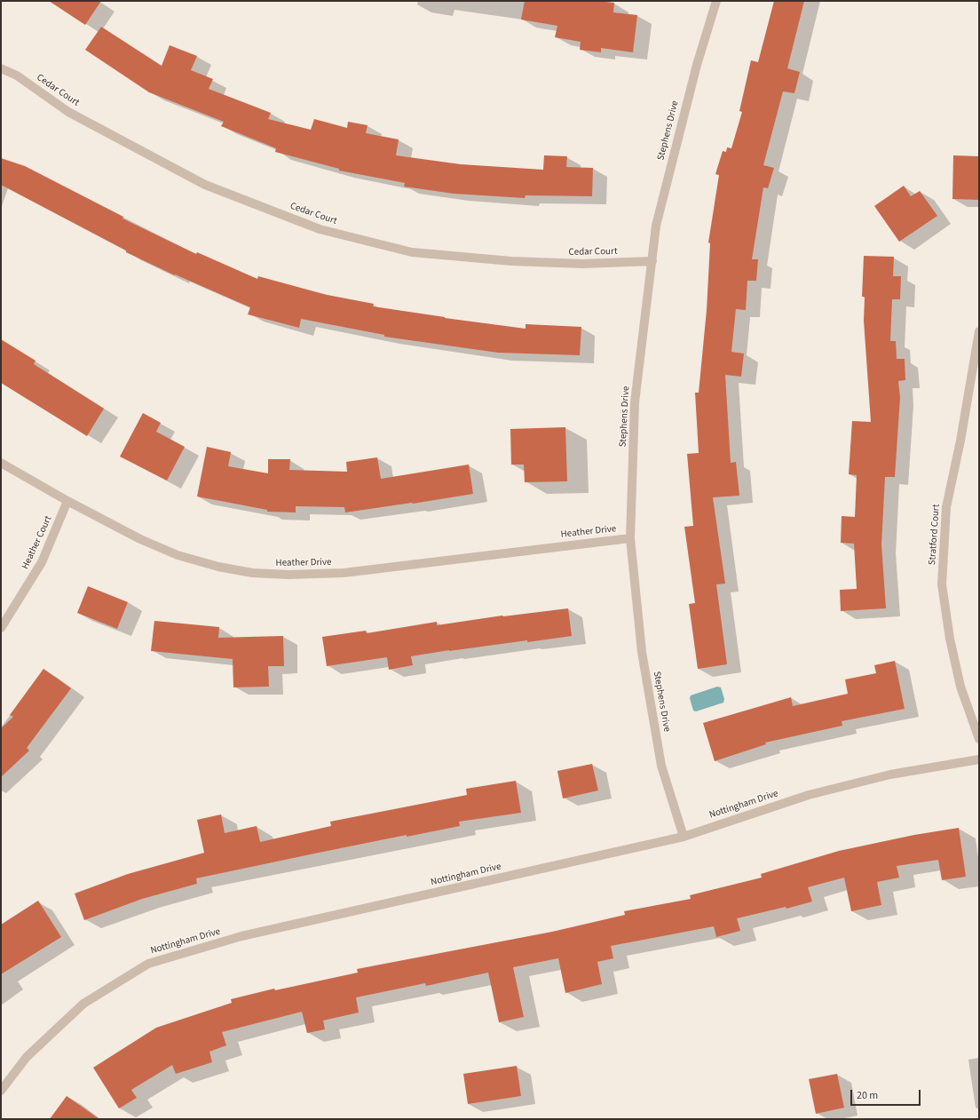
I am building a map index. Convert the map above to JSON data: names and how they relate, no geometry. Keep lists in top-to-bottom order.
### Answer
{
  "streets": {
    "street": [
      "Cedar Court",
      "Stephens Drive",
      "Heather Drive",
      "Stratford Court",
      "Heather Court",
      "Nottingham Drive"
    ]
  },
  "crossings": [
    ["Cedar Court", "Stephens Drive"],
    ["Stephens Drive", "Heather Drive"],
    ["Stephens Drive", "Nottingham Drive"],
    ["Heather Drive", "Heather Court"]
  ],
  "scale_bar": "20 m"
}
